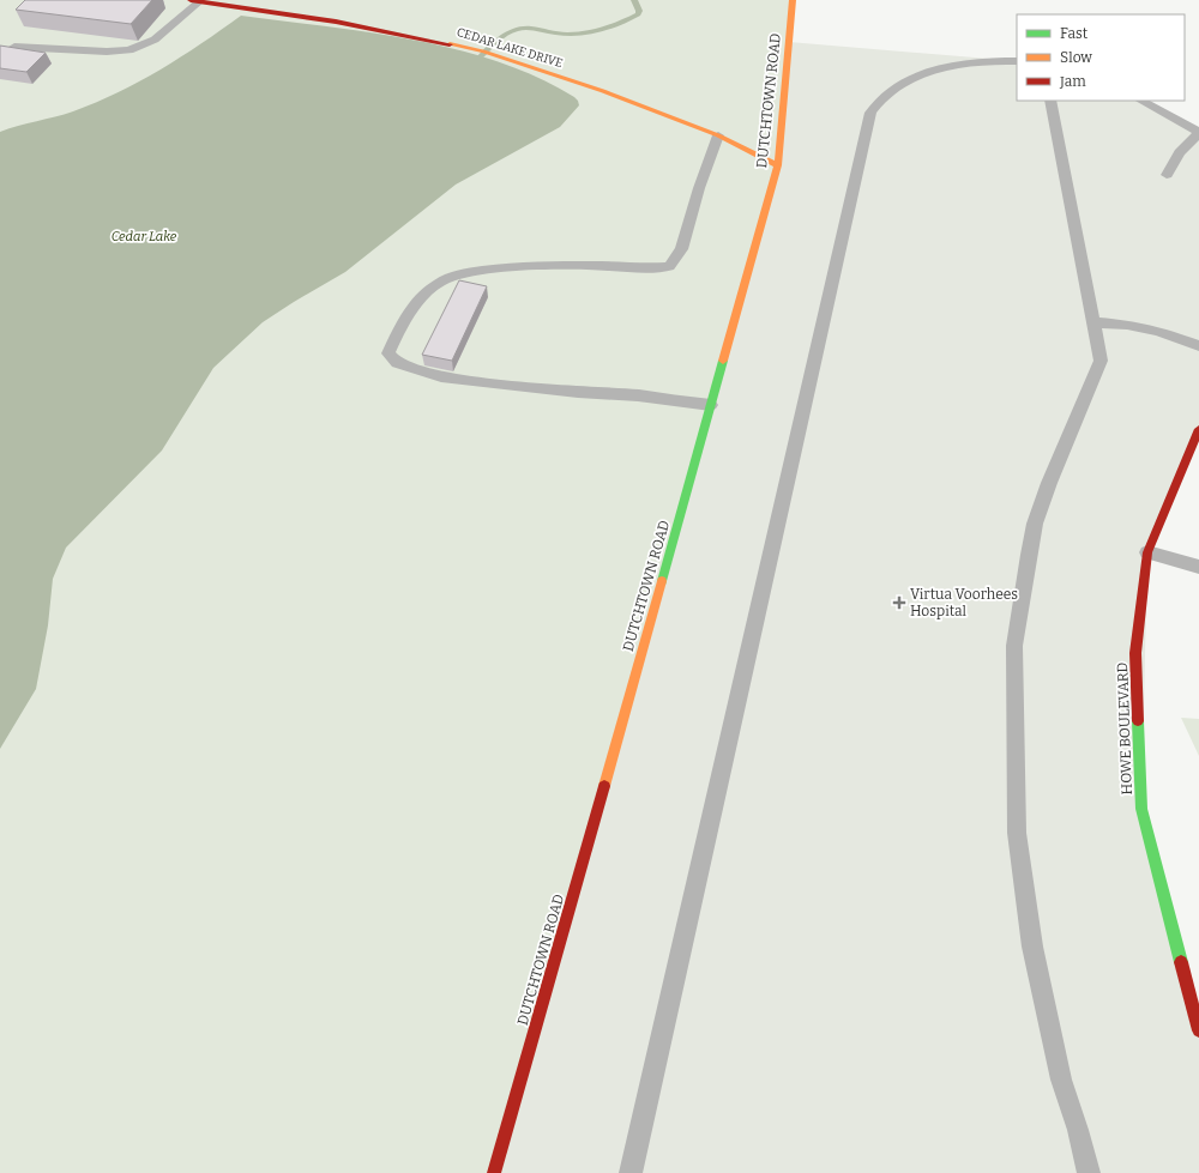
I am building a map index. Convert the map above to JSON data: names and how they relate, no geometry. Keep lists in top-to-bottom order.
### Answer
{
  "streets": {
    "street": ["CEDAR LAKE DRIVE", "DUTCHTOWN ROAD", "HOWE BOULEVARD"]
  },
  "crossings": [
    ["CEDAR LAKE DRIVE", "DUTCHTOWN ROAD"]
  ],
  "water": ["Cedar Lake"],
  "places": {
    "health": ["Virtua Voorhees Hospital"]
  },
  "legend": ["Fast", "Slow", "Jam"]
}
